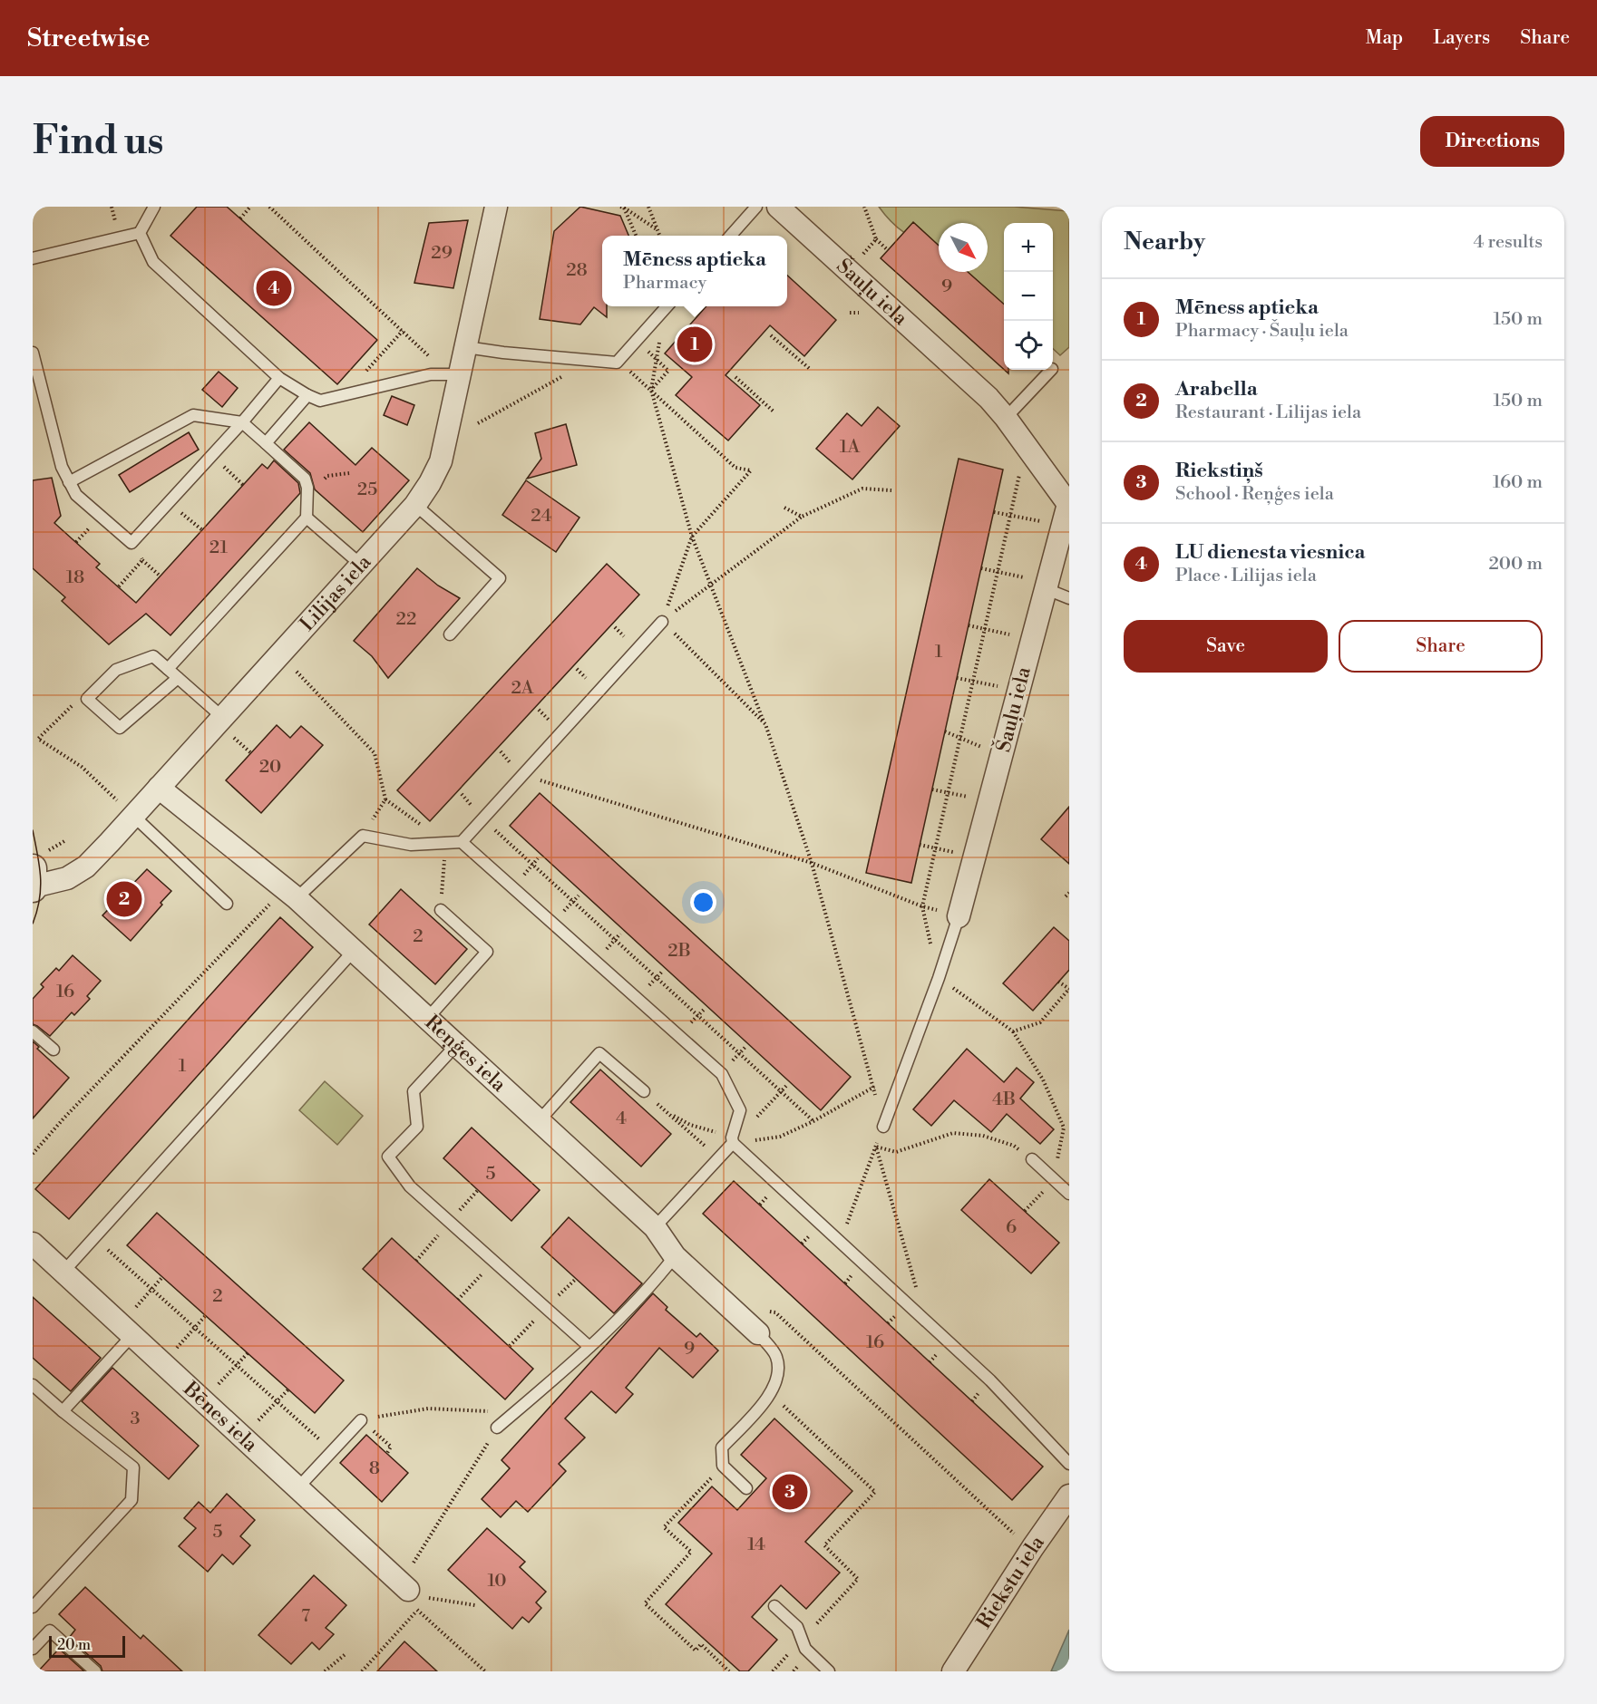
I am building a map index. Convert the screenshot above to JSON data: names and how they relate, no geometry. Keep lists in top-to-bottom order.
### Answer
{
  "streets": {
    "street": [
      "Šauļu iela",
      "Lilijas iela",
      "Reņģes iela",
      "Bēnes iela",
      "Riekstu iela"
    ]
  },
  "crossings": [
    ["Lilijas iela", "Reņģes iela"]
  ],
  "house_numbers": [
    "29",
    "28",
    "9",
    "1A",
    "25",
    "24",
    "21",
    "18",
    "22",
    "1",
    "2A",
    "20",
    "2",
    "2B",
    "16",
    "1",
    "4B",
    "4",
    "5",
    "6",
    "2",
    "16",
    "9",
    "3",
    "8",
    "5",
    "14",
    "10",
    "7"
  ],
  "scale_bar": "20 m",
  "north": "bottom right",
  "page": {
    "header": "Streetwise",
    "nav": ["Map", "Layers", "Share"],
    "buttons": [
      "Directions",
      ["Save", "Share"]
    ],
    "title": "Find us",
    "heading": ["Nearby", "4 results"],
    "map_buttons": ["+", "−"],
    "popup": ["Mēness aptieka", "Pharmacy"],
    "pins": [
      "4",
      "1",
      "2",
      "3"
    ],
    "list": [
      {
        "mark": "1",
        "name": "Mēness aptieka",
        "note": "Pharmacy · Šauļu iela",
        "value": "150 m"
      },
      {
        "mark": "2",
        "name": "Arabella",
        "note": "Restaurant · Lilijas iela",
        "value": "150 m"
      },
      {
        "mark": "3",
        "name": "Riekstiņš",
        "note": "School · Reņģes iela",
        "value": "160 m"
      },
      {
        "mark": "4",
        "name": "LU dienesta viesnica",
        "note": "Place · Lilijas iela",
        "value": "200 m"
      }
    ],
    "scale": "20 m"
  }
}
